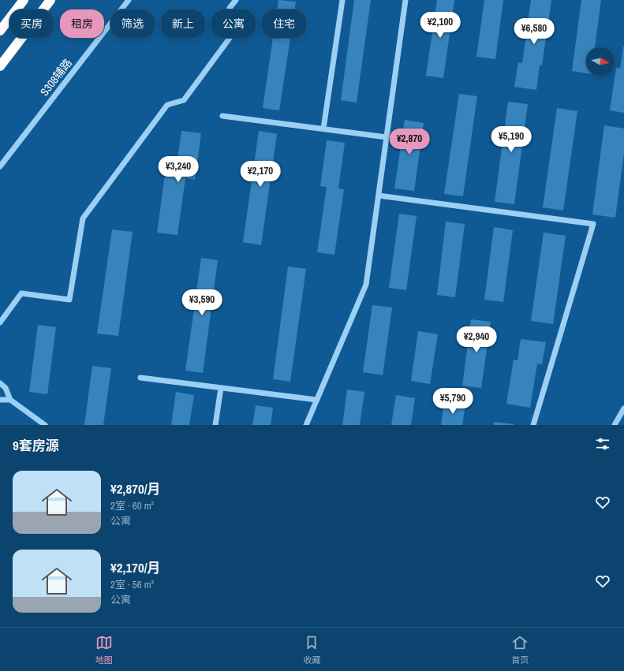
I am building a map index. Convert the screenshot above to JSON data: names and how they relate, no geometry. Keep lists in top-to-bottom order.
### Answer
{
  "streets": {
    "street": ["S308辅路"]
  },
  "north": "right",
  "page": {
    "chip": [
      "买房",
      "租房",
      "筛选",
      "新上",
      "公寓",
      "住宅"
    ],
    "price": [
      "¥2,100",
      "¥6,580",
      "¥5,190",
      "¥2,870",
      "¥3,240",
      "¥2,170",
      "¥3,590",
      "¥2,940",
      "¥5,790"
    ],
    "heading": "9套房源",
    "list": [
      {
        "name": "¥2,870/月",
        "note": "2室 · 60 m² · 公寓"
      },
      {
        "name": "¥2,170/月",
        "note": "2室 · 56 m² · 公寓"
      }
    ],
    "tabs": ["地图", "收藏", "首页"]
  }
}
